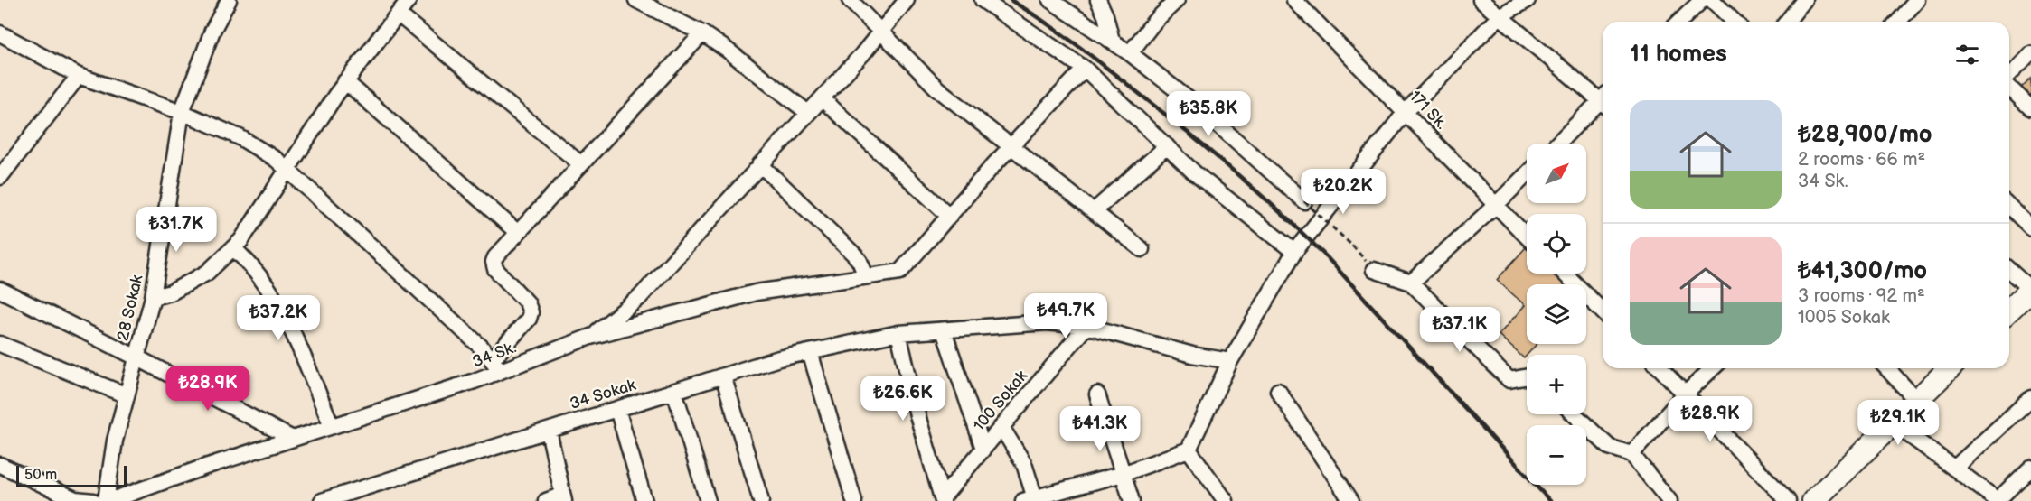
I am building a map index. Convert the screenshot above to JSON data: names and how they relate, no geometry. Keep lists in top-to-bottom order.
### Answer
{
  "streets": {
    "street": [
      "171 Sk.",
      "28 Sokak",
      "34 Sk.",
      "34 Sokak",
      "100 Sokak"
    ]
  },
  "crossings": [
    ["28 Sokak", "34 Sk."],
    ["34 Sokak", "100 Sokak"]
  ],
  "scale_bar": "50 m",
  "north": "top right",
  "page": {
    "heading": "11 homes",
    "list": [
      {
        "name": "₺28,900/mo",
        "note": "2 rooms · 66 m² · 34 Sk."
      },
      {
        "name": "₺41,300/mo",
        "note": "3 rooms · 92 m² · 1005 Sokak"
      }
    ],
    "price": [
      "₺35.8K",
      "₺20.2K",
      "₺31.7K",
      "₺49.7K",
      "₺37.2K",
      "₺37.1K",
      "₺28.9K",
      "₺26.6K",
      "₺28.9K",
      "₺29.1K",
      "₺41.3K"
    ],
    "map_buttons": ["+", "−"],
    "scale": "50 m"
  }
}
